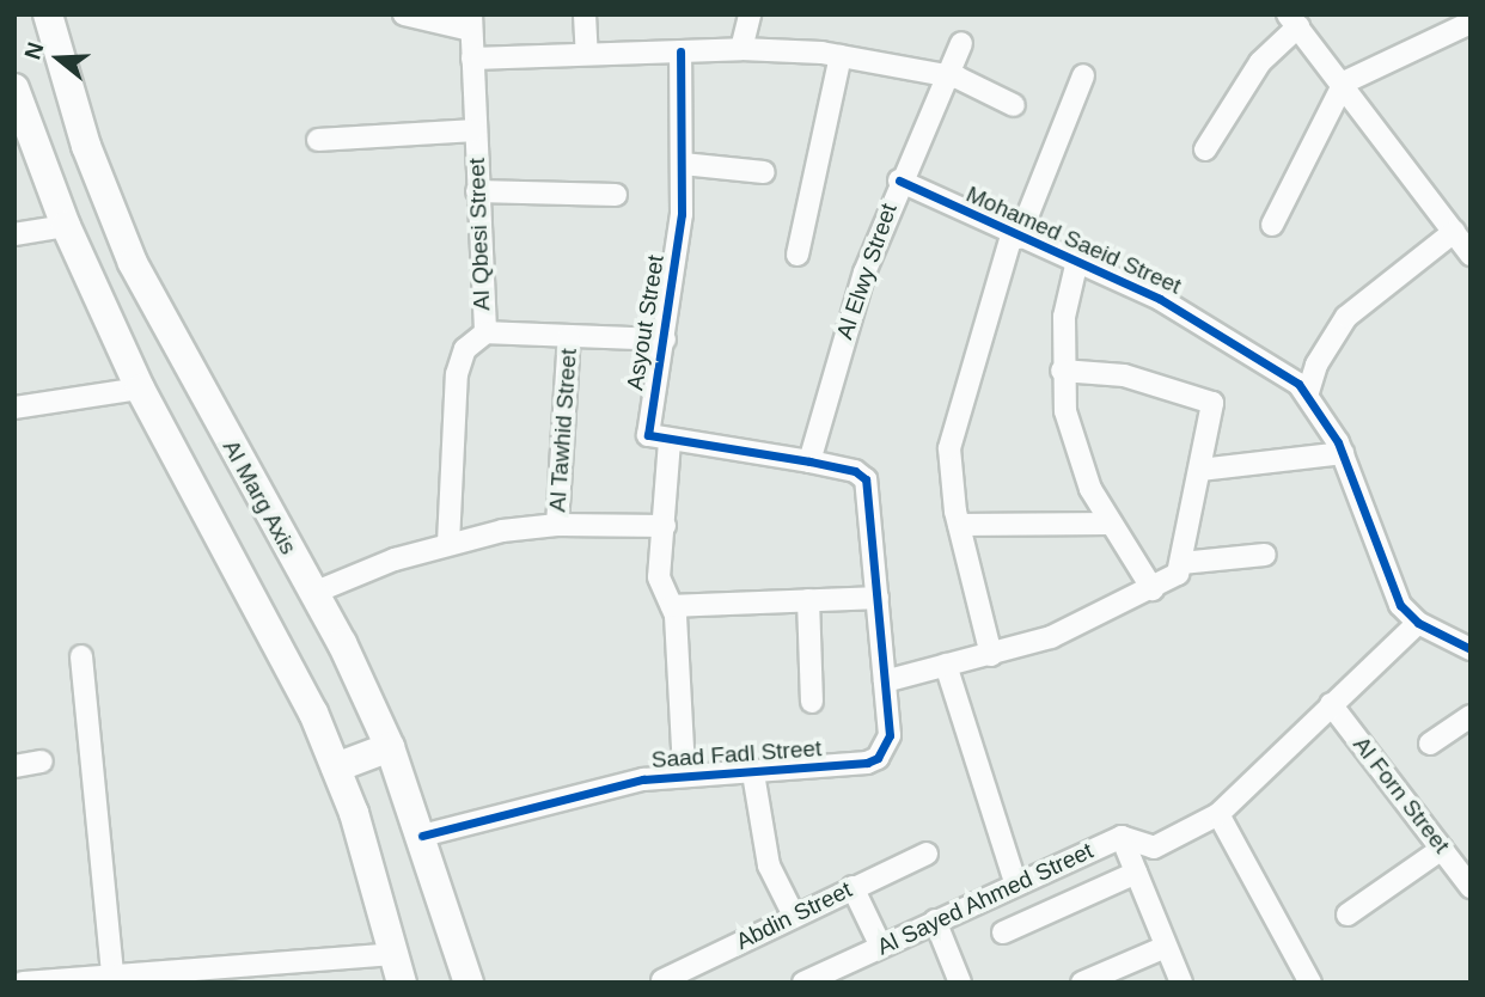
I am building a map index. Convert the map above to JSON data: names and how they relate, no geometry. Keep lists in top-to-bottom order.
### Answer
{
  "streets": {
    "main road": ["Al Marg Axis"],
    "street": [
      "Al Qbesi Street",
      "Mohamed Saeid Street",
      "Al Elwy Street",
      "Asyout Street",
      "Al Tawhid Street",
      "Saad Fadl Street",
      "Al Forn Street",
      "Al Sayed Ahmed Street",
      "Abdin Street"
    ]
  },
  "crossings": [
    ["Mohamed Saeid Street", "Al Elwy Street"],
    ["Al Marg Axis", "Saad Fadl Street"]
  ],
  "north": "left"
}
